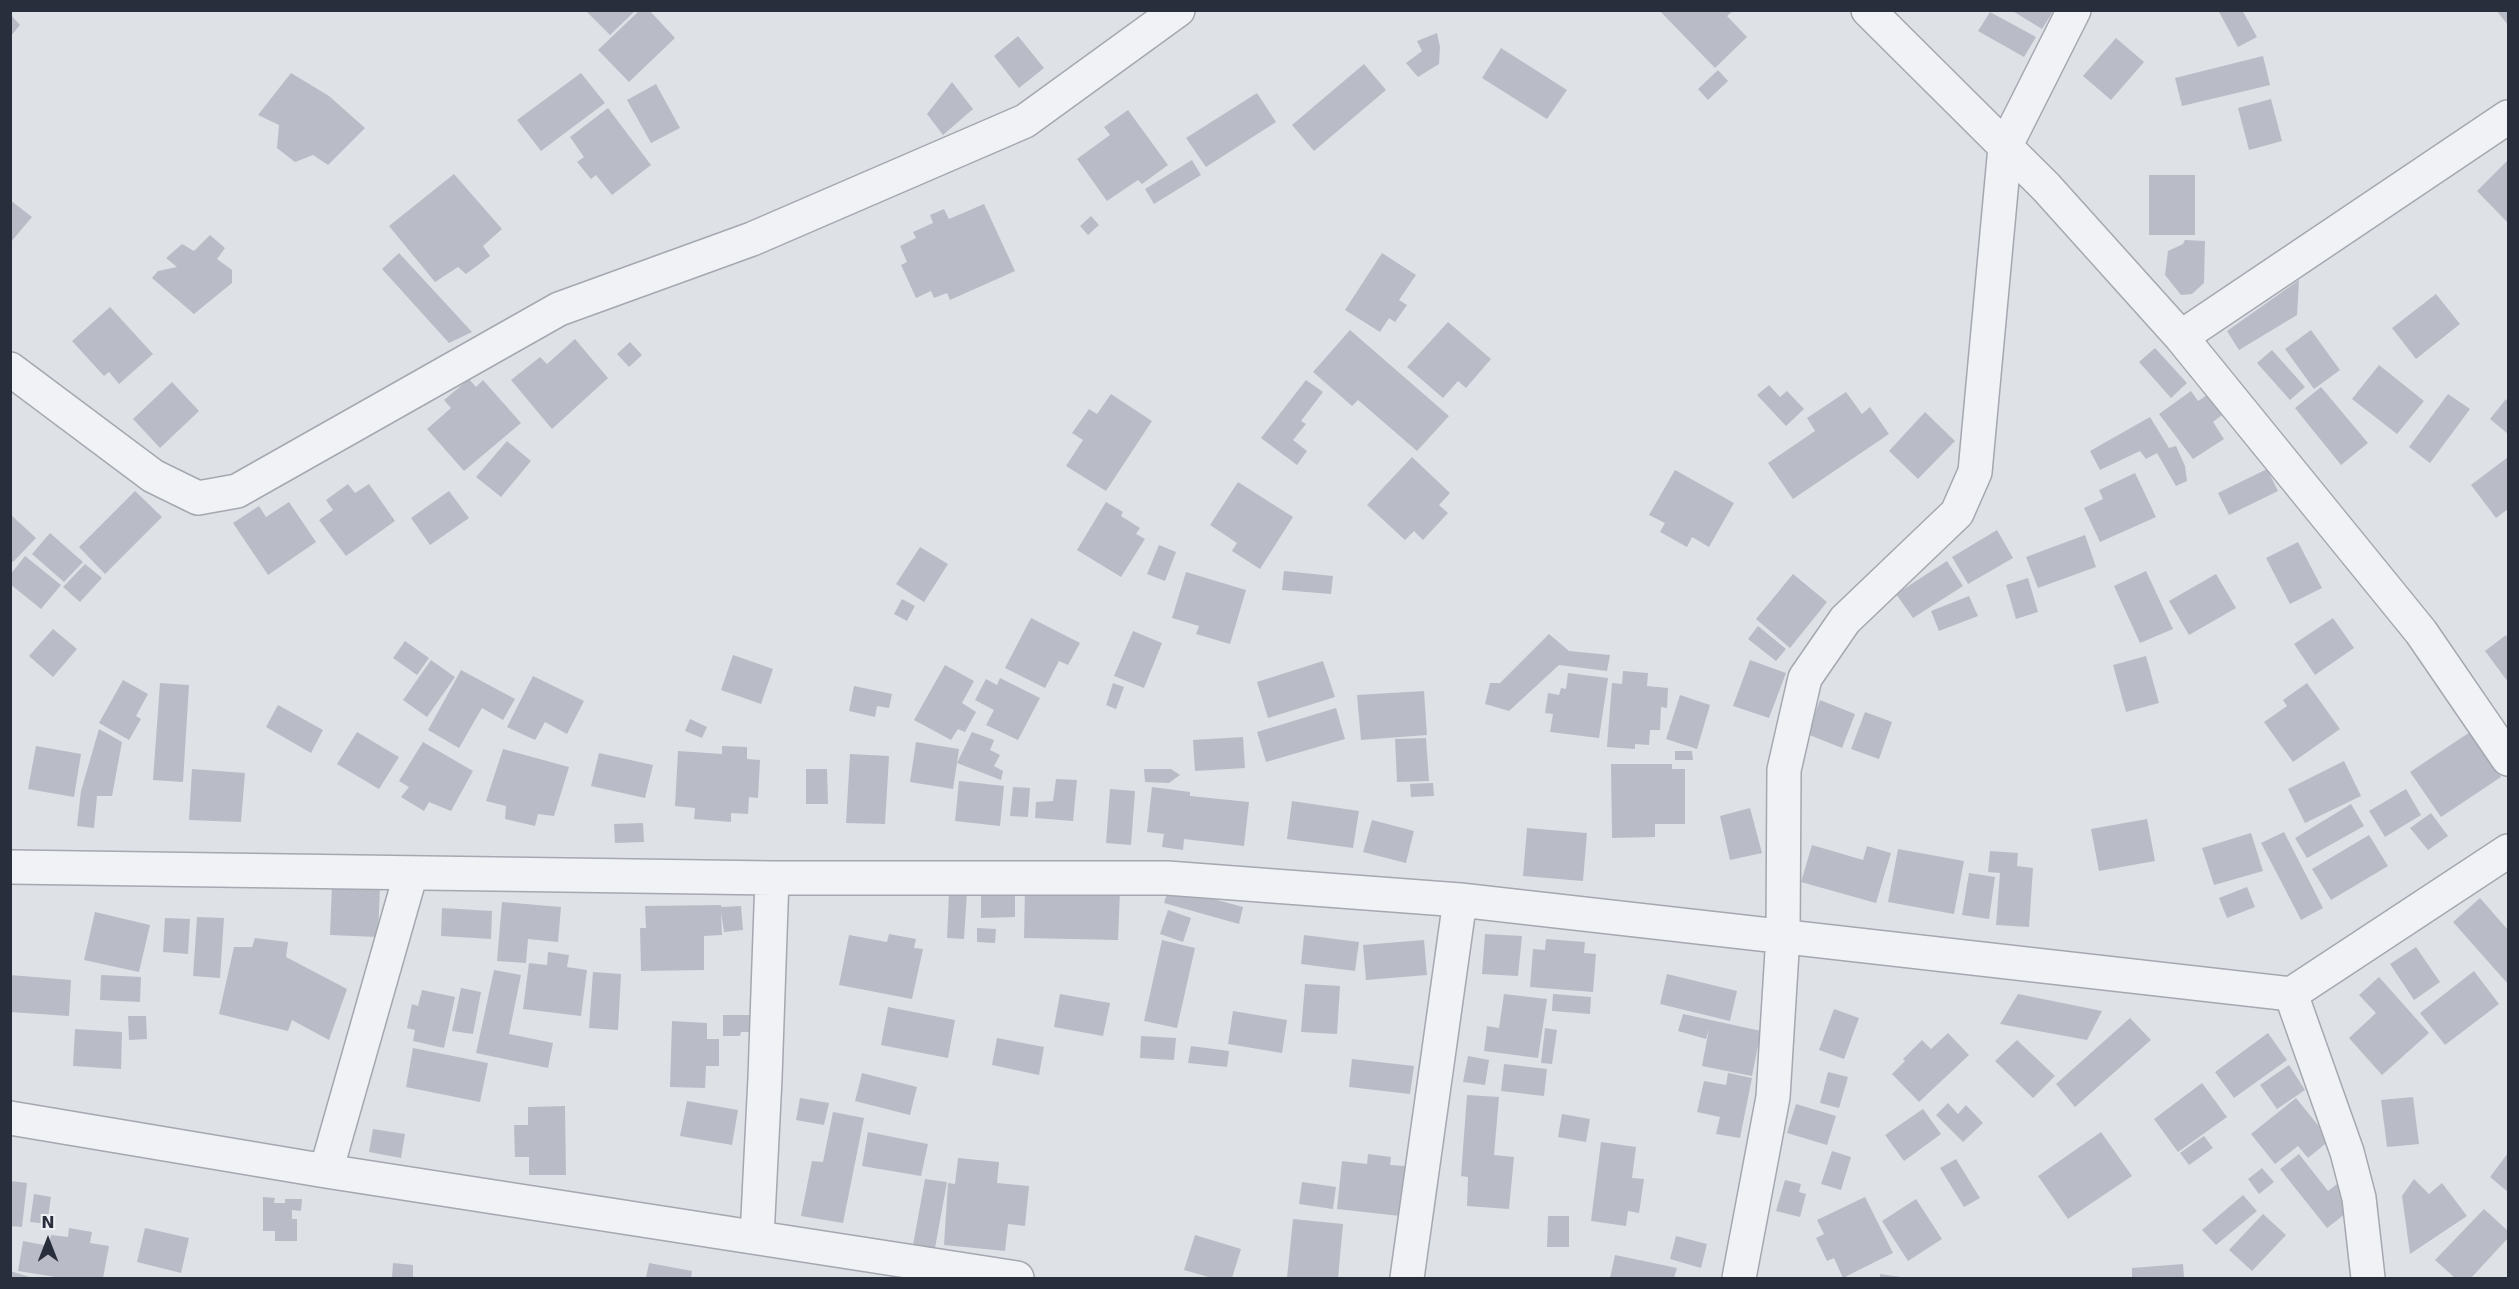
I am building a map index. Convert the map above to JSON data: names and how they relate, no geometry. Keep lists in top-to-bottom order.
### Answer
{
  "north": "top"
}
